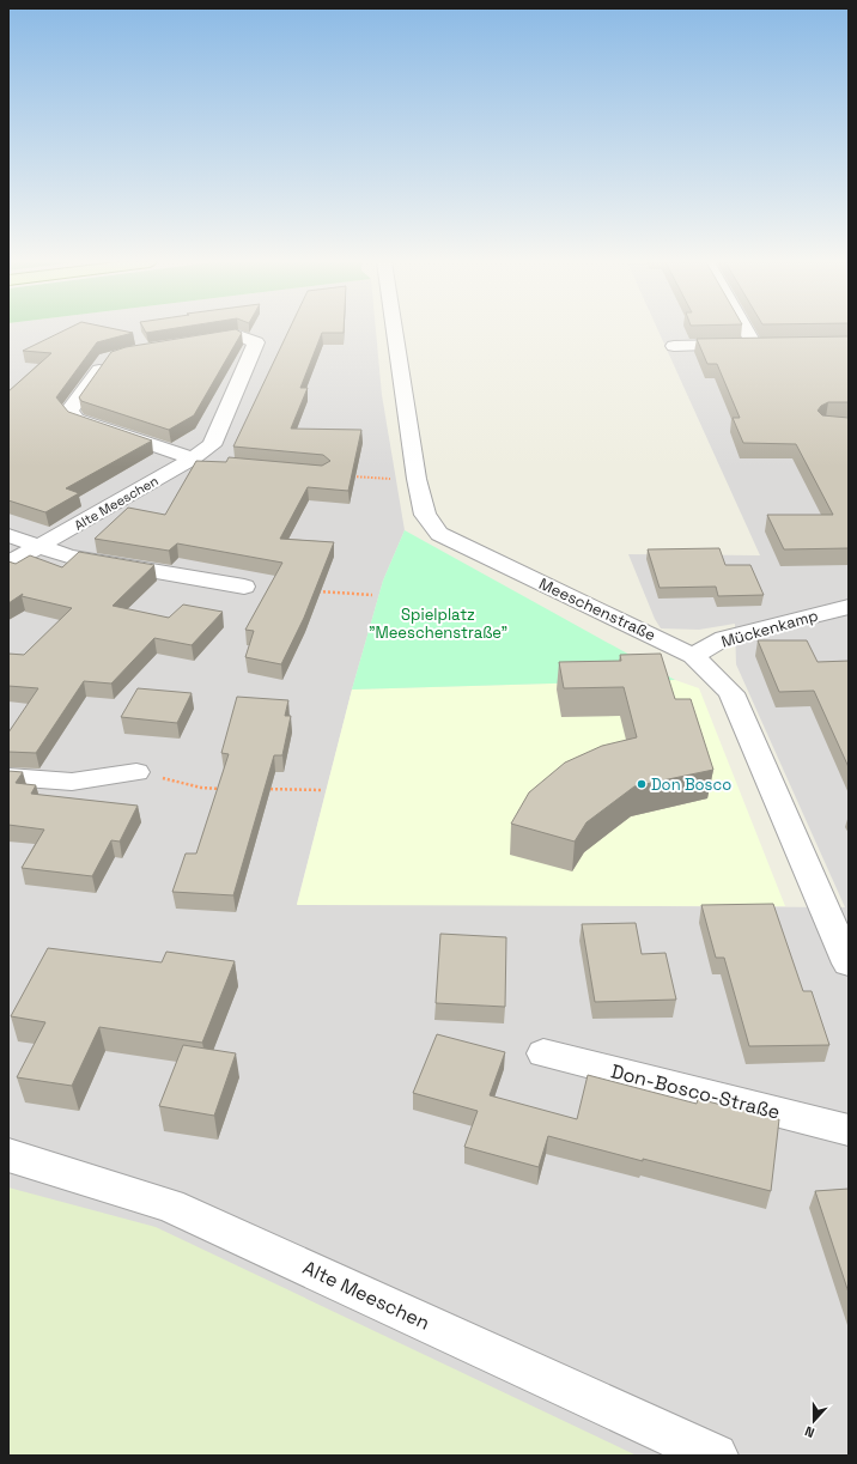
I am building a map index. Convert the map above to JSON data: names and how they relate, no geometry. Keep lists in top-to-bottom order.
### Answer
{
  "streets": {
    "street": [
      "Alte Meeschen",
      "Meeschenstraße",
      "Mückenkamp",
      "Don-Bosco-Straße"
    ]
  },
  "crossings": [
    ["Meeschenstraße", "Mückenkamp"]
  ],
  "parks": ["Spielplatz \"Meeschenstraße\""],
  "places": ["Don Bosco"],
  "north": "bottom"
}
